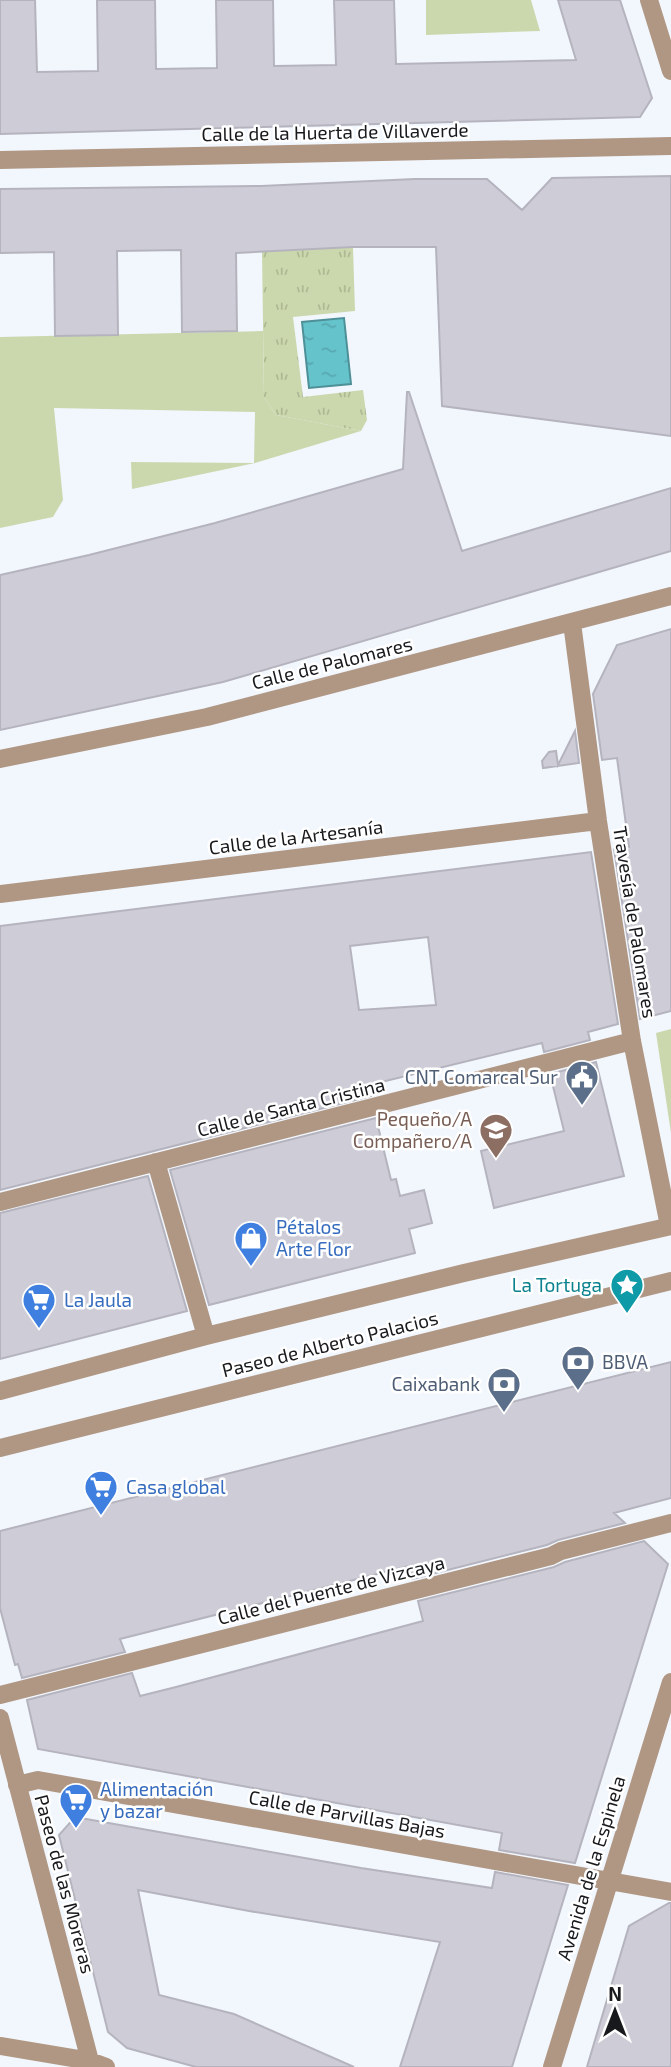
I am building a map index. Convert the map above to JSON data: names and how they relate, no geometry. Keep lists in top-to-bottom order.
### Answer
{
  "streets": {
    "street": [
      "Calle de la Huerta de Villaverde",
      "Calle de Palomares",
      "Calle de la Artesanía",
      "Travesía de Palomares",
      "Calle de Santa Cristina",
      "Paseo de Alberto Palacios",
      "Calle del Puente de Vizcaya",
      "Calle de Parvillas Bajas",
      "Avenida de la Espinela",
      "Paseo de las Moreras"
    ]
  },
  "crossings": [
    ["Calle de Palomares", "Travesía de Palomares"],
    ["Calle de la Artesanía", "Travesía de Palomares"],
    ["Travesía de Palomares", "Calle de Santa Cristina"],
    ["Travesía de Palomares", "Paseo de Alberto Palacios"],
    ["Calle de Parvillas Bajas", "Avenida de la Espinela"],
    ["Calle de Parvillas Bajas", "Paseo de las Moreras"]
  ],
  "places": {
    "public building": ["CNT Comarcal Sur"],
    "school or university": ["Pequeño/A Compañero/A"],
    "shop": ["Pétalos Arte Flor"],
    "place": ["La Tortuga"],
    "supermarket": ["La Jaula", "Casa global", "Alimentación y bazar"],
    "bank": ["BBVA", "Caixabank"]
  },
  "north": "top"
}
